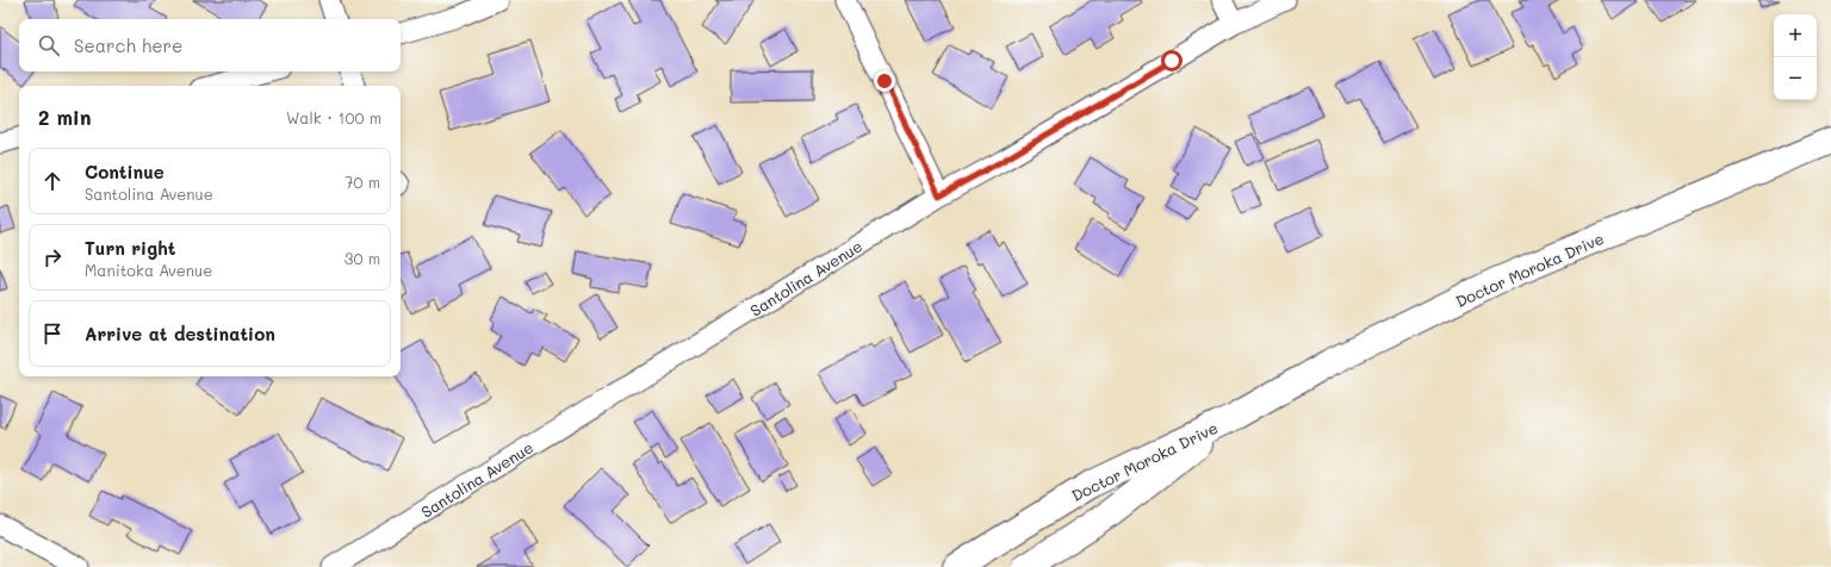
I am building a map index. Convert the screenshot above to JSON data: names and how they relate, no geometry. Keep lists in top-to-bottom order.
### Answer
{
  "streets": {
    "main road": ["Doctor Moroka Drive"],
    "street": ["Santolina Avenue"]
  },
  "page": {
    "map_buttons": ["+", "−"],
    "search": "Search here",
    "heading": ["2 min", "Walk · 100 m"],
    "list": [
      ["Continue", "Santolina Avenue", "70 m"],
      ["Turn right", "Manitoka Avenue", "30 m"],
      "Arrive at destination"
    ]
  }
}
